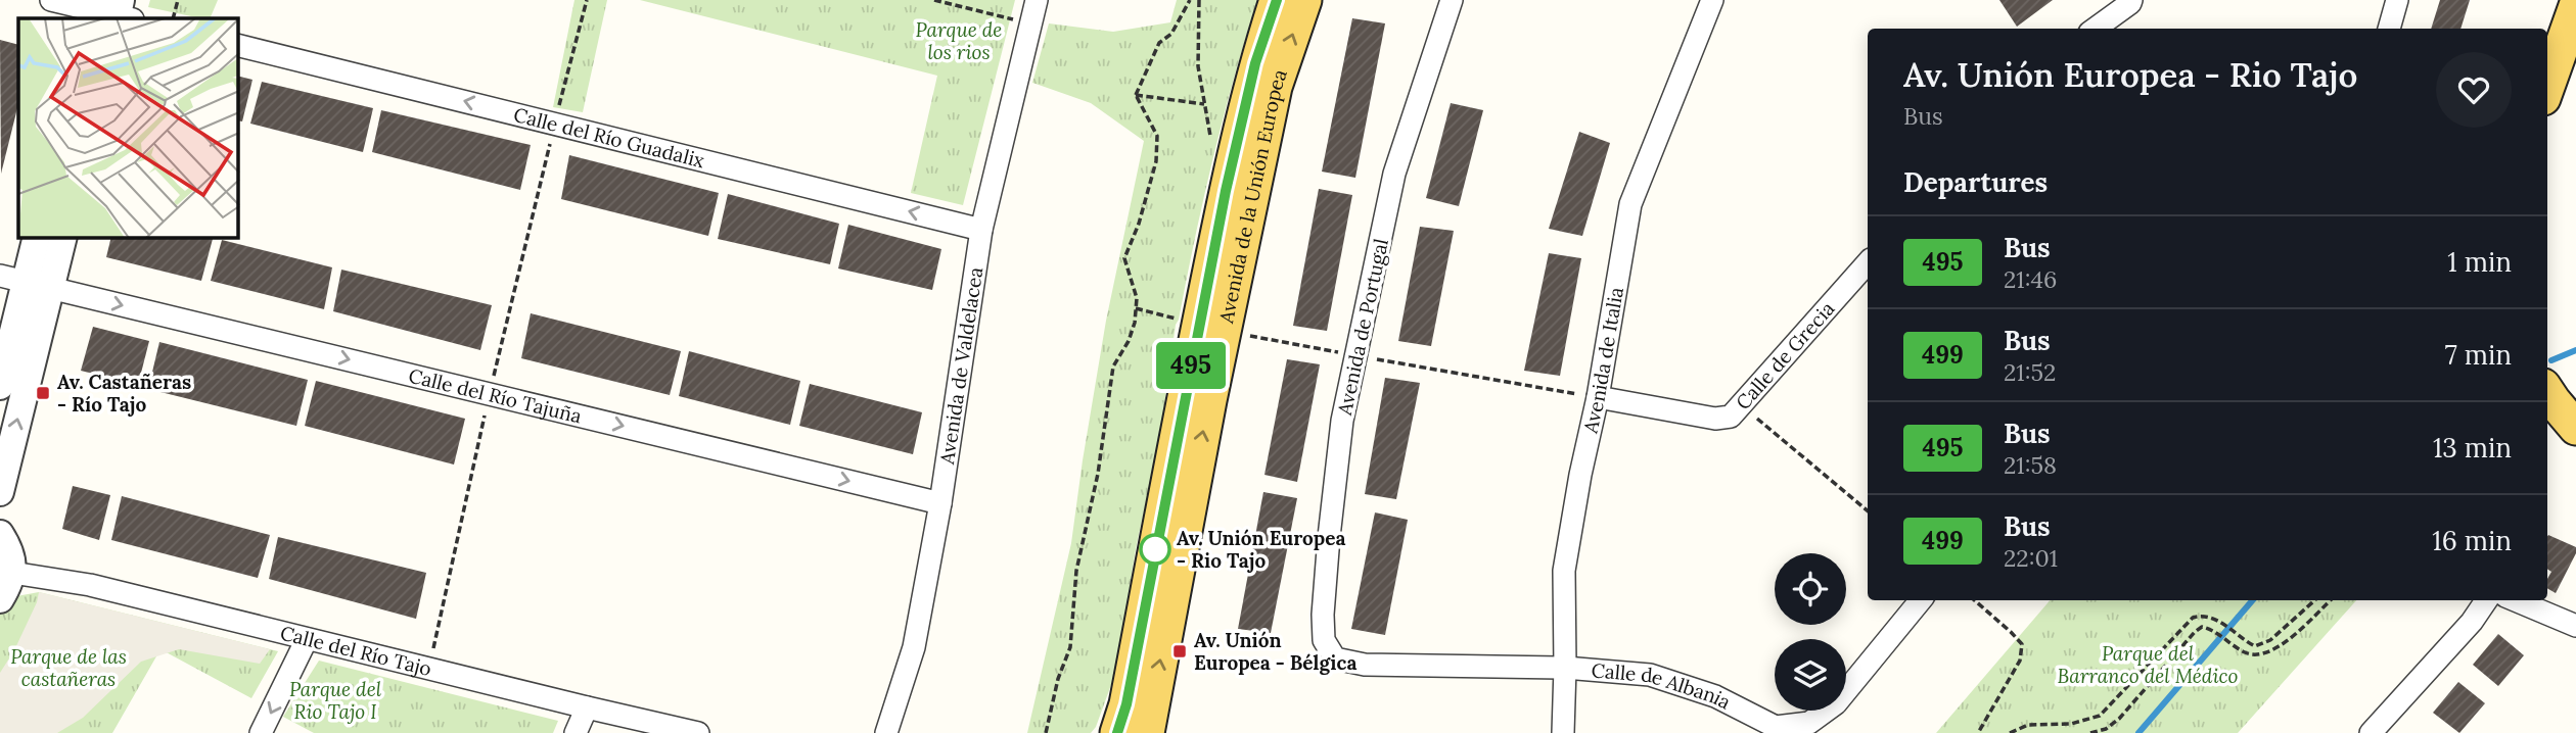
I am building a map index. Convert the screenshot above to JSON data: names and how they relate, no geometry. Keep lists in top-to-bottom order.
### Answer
{
  "streets": {
    "main road": ["Avenida de la Unión Europea"],
    "street": [
      "Calle del Río Guadalix",
      "Avenida de Portugal",
      "Calle de Grecia",
      "Avenida de Italia",
      "Avenida de Valdelacea",
      "Calle del Río Tajuña",
      "Calle del Río Tajo",
      "Calle de Albania"
    ]
  },
  "crossings": [
    ["Calle del Río Guadalix", "Avenida de Valdelacea"],
    ["Avenida de Portugal", "Calle de Albania"],
    ["Calle de Grecia", "Avenida de Italia"],
    ["Avenida de Italia", "Calle de Albania"],
    ["Avenida de Valdelacea", "Calle del Río Tajuña"]
  ],
  "one_way": ["Calle del Río Guadalix", "Calle del Río Tajuña"],
  "parks": [
    "Parque de los rios",
    "Parque del Barranco del Médico",
    "Parque de las castañeras",
    "Parque del Rio Tajo I"
  ],
  "places": {
    "transit": ["Av. Castañeras - Río Tajo", "Av. Unión Europea - Bélgica"],
    "other": ["Av. Unión Europea - Rio Tajo"]
  },
  "lines": ["bus line 495"],
  "page": {
    "on_map": "495",
    "heading": [
      ["Av. Unión Europea - Rio Tajo", "Bus"],
      "Departures"
    ],
    "list": [
      {
        "mark": "495",
        "name": "Bus",
        "note": "21:46",
        "value": "1 min"
      },
      {
        "mark": "499",
        "name": "Bus",
        "note": "21:52",
        "value": "7 min"
      },
      {
        "mark": "495",
        "name": "Bus",
        "note": "21:58",
        "value": "13 min"
      },
      {
        "mark": "499",
        "name": "Bus",
        "note": "22:01",
        "value": "16 min"
      }
    ]
  }
}
